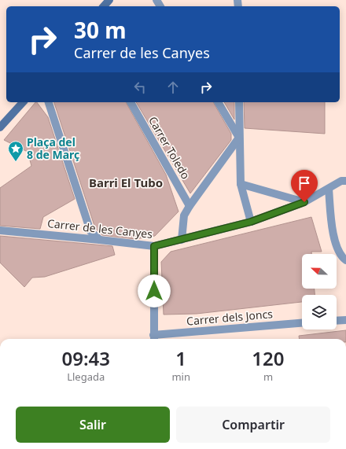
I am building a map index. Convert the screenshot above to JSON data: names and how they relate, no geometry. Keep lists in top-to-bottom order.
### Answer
{
  "streets": {
    "street": ["Carrer Toledo", "Carrer de les Canyes", "Carrer dels Joncs"]
  },
  "districts": ["Barri El Tubo"],
  "places": {
    "place": ["Plaça del 8 de Març"]
  },
  "north": "left",
  "page": {
    "turn": ["30 m", "Carrer de les Canyes"],
    "eta": [
      "09:43",
      "Llegada",
      "1",
      "min",
      "120",
      "m"
    ],
    "buttons": ["Salir", "Compartir"]
  }
}
